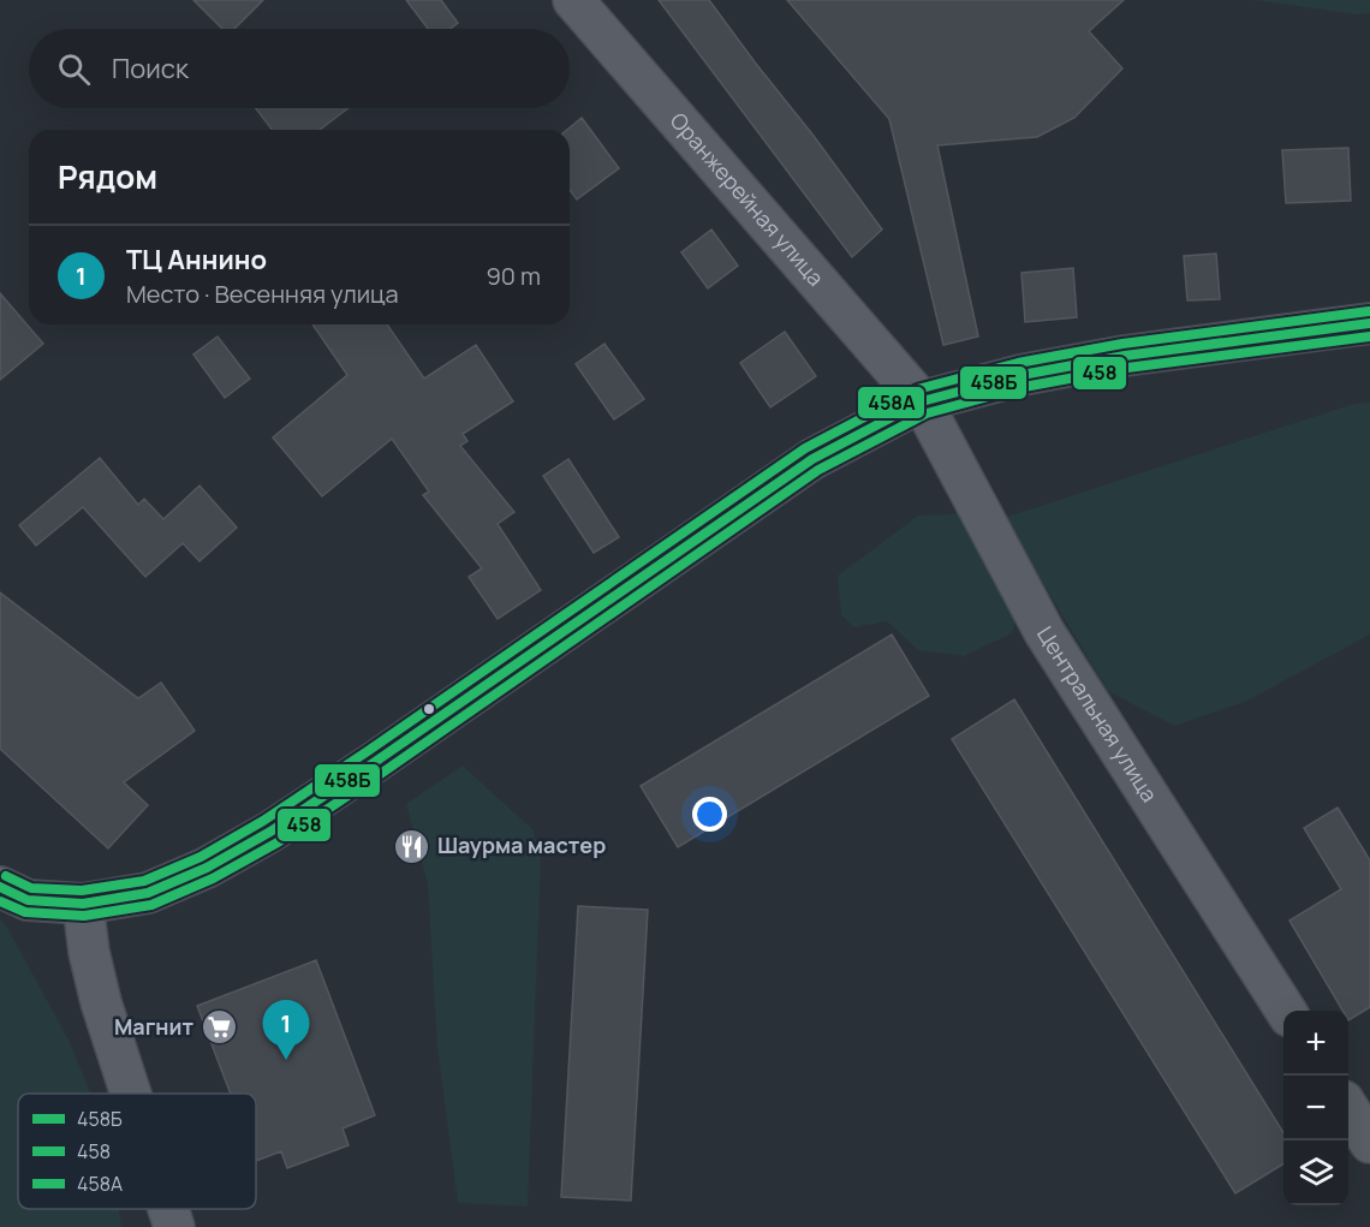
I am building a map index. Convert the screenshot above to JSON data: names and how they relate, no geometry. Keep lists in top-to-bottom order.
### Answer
{
  "streets": {
    "street": ["Оранжерейная улица", "Центральная улица"]
  },
  "crossings": [
    ["Оранжерейная улица", "Центральная улица"]
  ],
  "places": {
    "restaurant": ["Шаурма мастер"],
    "supermarket": ["Магнит"]
  },
  "lines": ["transit line 458А", "transit line 458Б", "transit line 458"],
  "legend": ["458Б", "458", "458А"],
  "page": {
    "search": "Поиск",
    "heading": "Рядом",
    "list": [
      {
        "mark": "1",
        "name": "ТЦ Аннино",
        "note": "Место · Весенняя улица",
        "value": "90 m"
      }
    ],
    "pins": "1",
    "map_buttons": ["+", "−"]
  }
}
